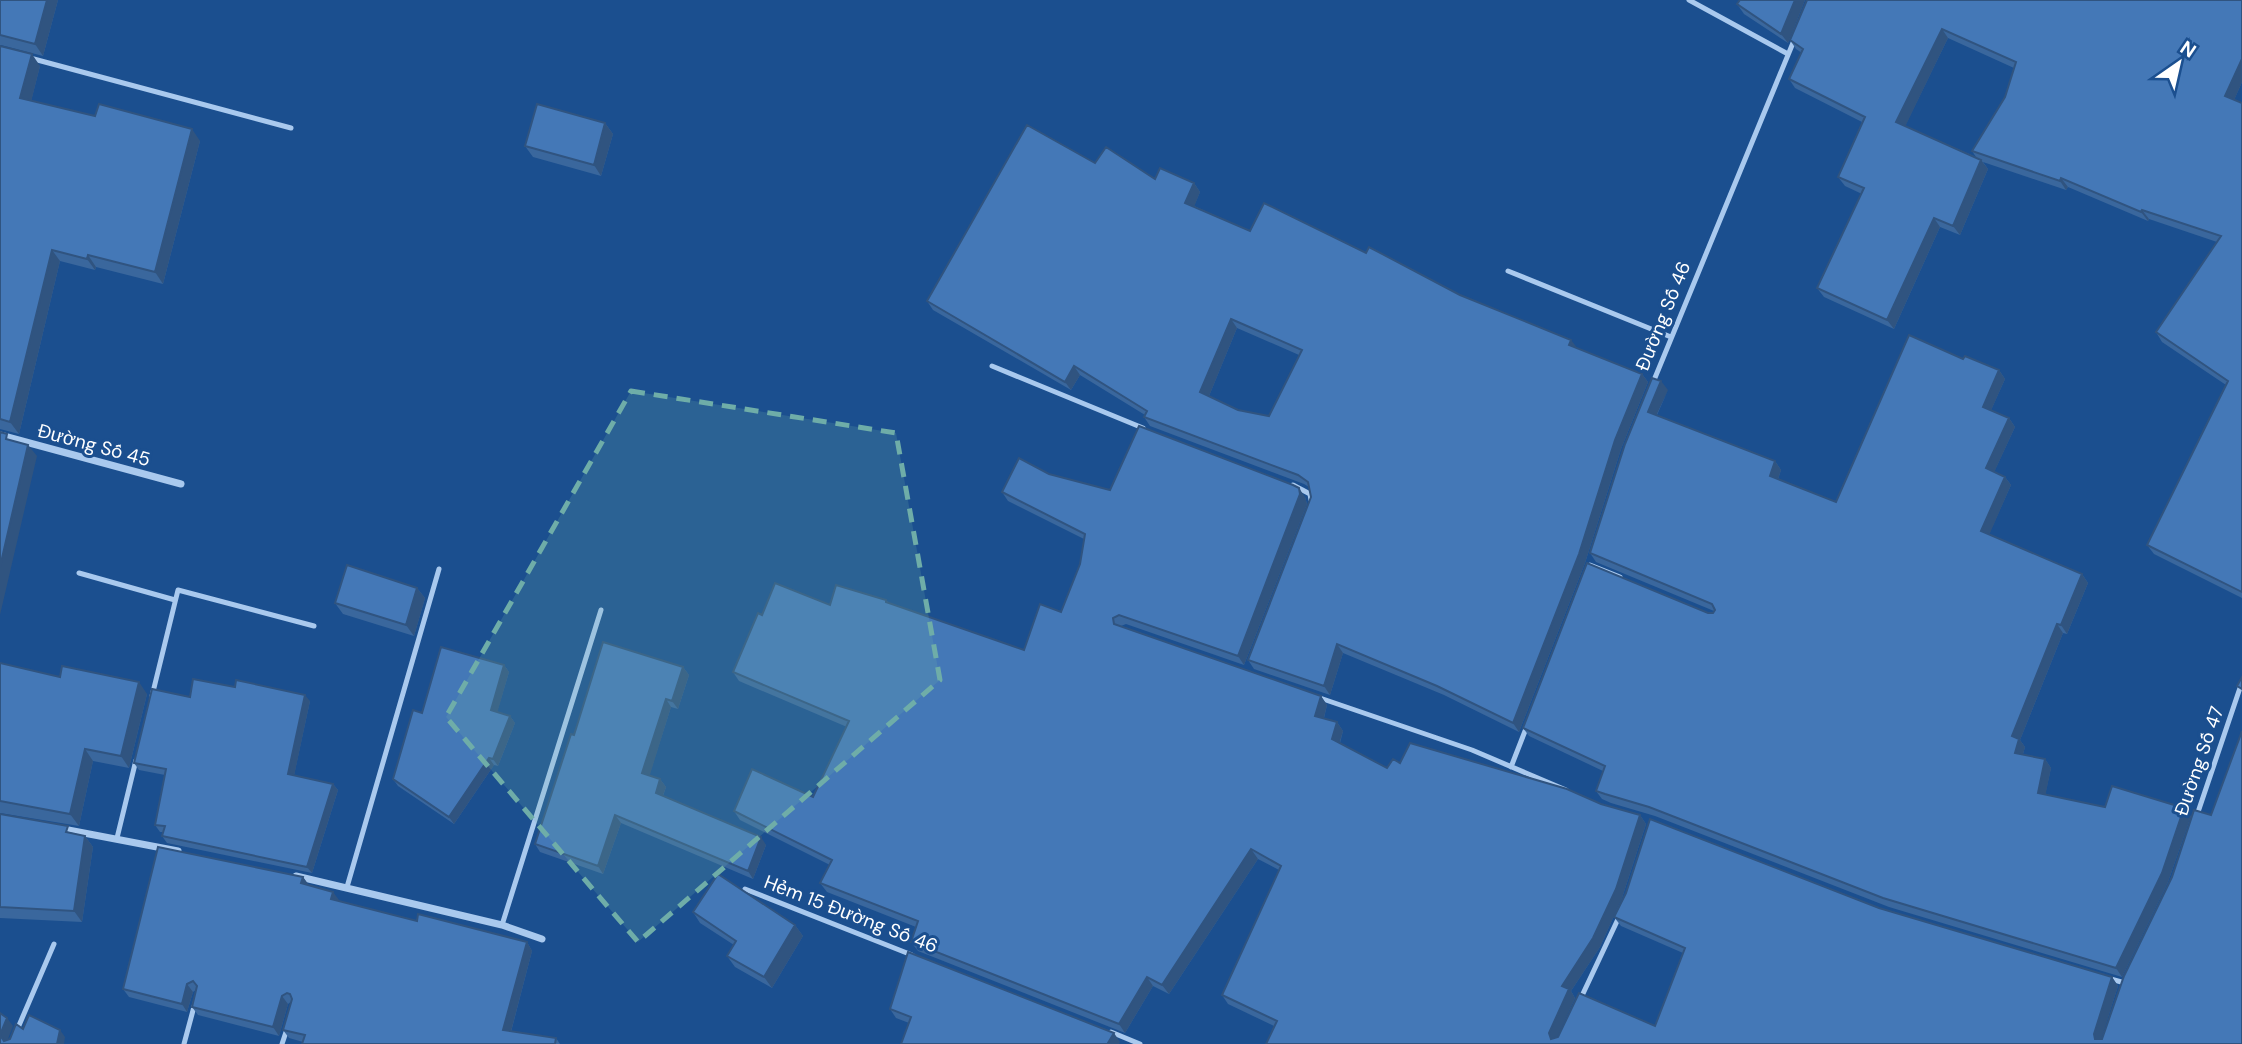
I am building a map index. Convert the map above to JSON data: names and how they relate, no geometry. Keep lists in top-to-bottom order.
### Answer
{
  "streets": {
    "street": ["Đường Số 45"],
    "lane": ["Đường Số 46", "Đường Số 47", "Hẻm 15 Đường Số 46"]
  },
  "north": "top right"
}
